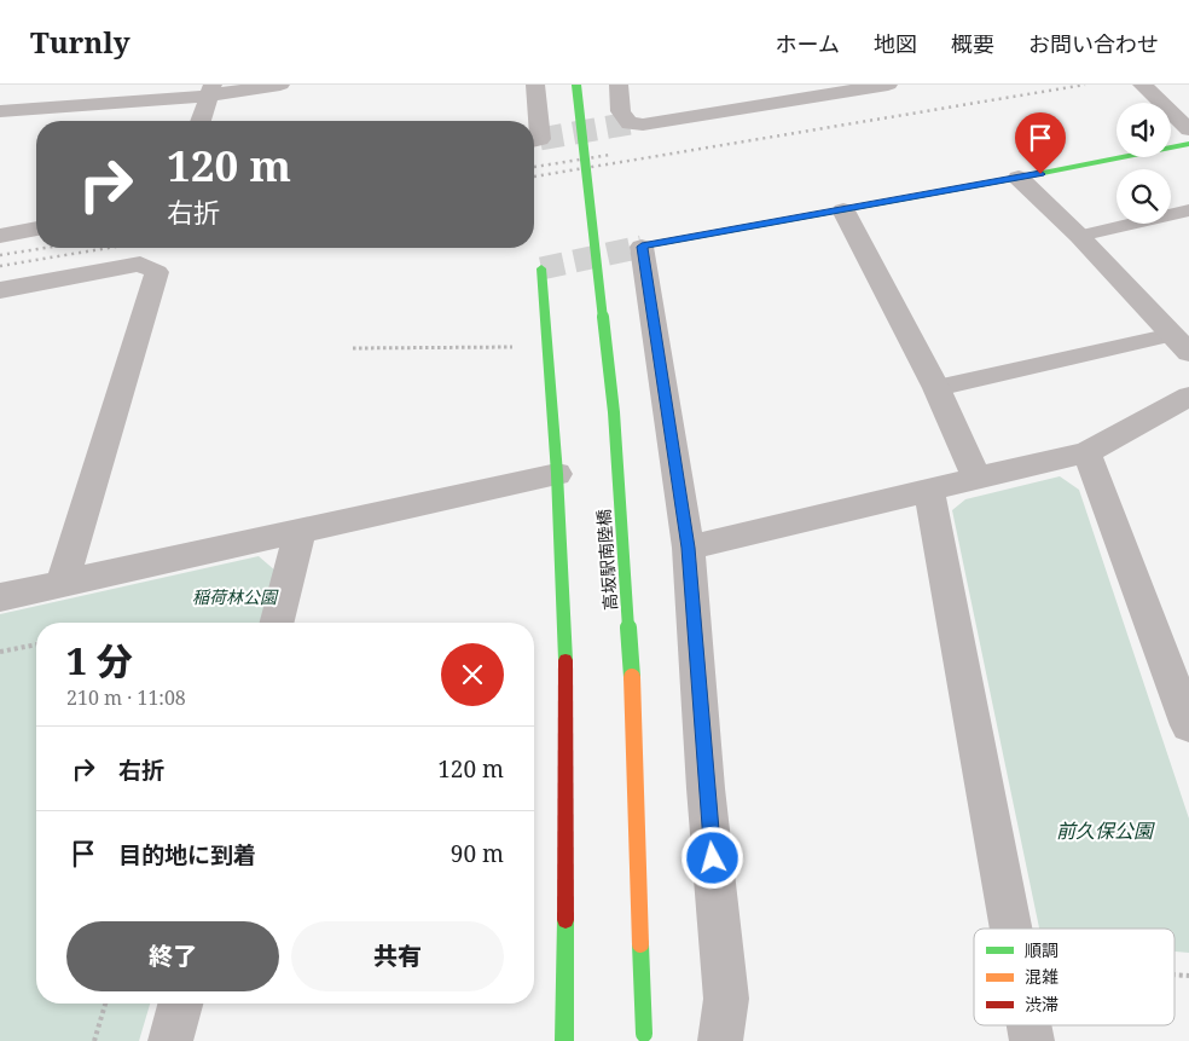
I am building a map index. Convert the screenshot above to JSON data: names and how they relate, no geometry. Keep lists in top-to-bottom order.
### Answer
{
  "streets": {
    "street": ["高坂駅南陸橋"]
  },
  "parks": ["稲荷林公園", "前久保公園"],
  "legend": ["順調", "混雑", "渋滞"],
  "page": {
    "header": "Turnly",
    "nav": [
      "ホーム",
      "地図",
      "概要",
      "お問い合わせ"
    ],
    "turn": ["120 m", "右折"],
    "heading": ["1 分", "210 m · 11:08"],
    "list": [
      {
        "name": "右折",
        "value": "120 m"
      },
      {
        "name": "目的地に到着",
        "value": "90 m"
      }
    ],
    "buttons": ["終了", "共有"]
  }
}
